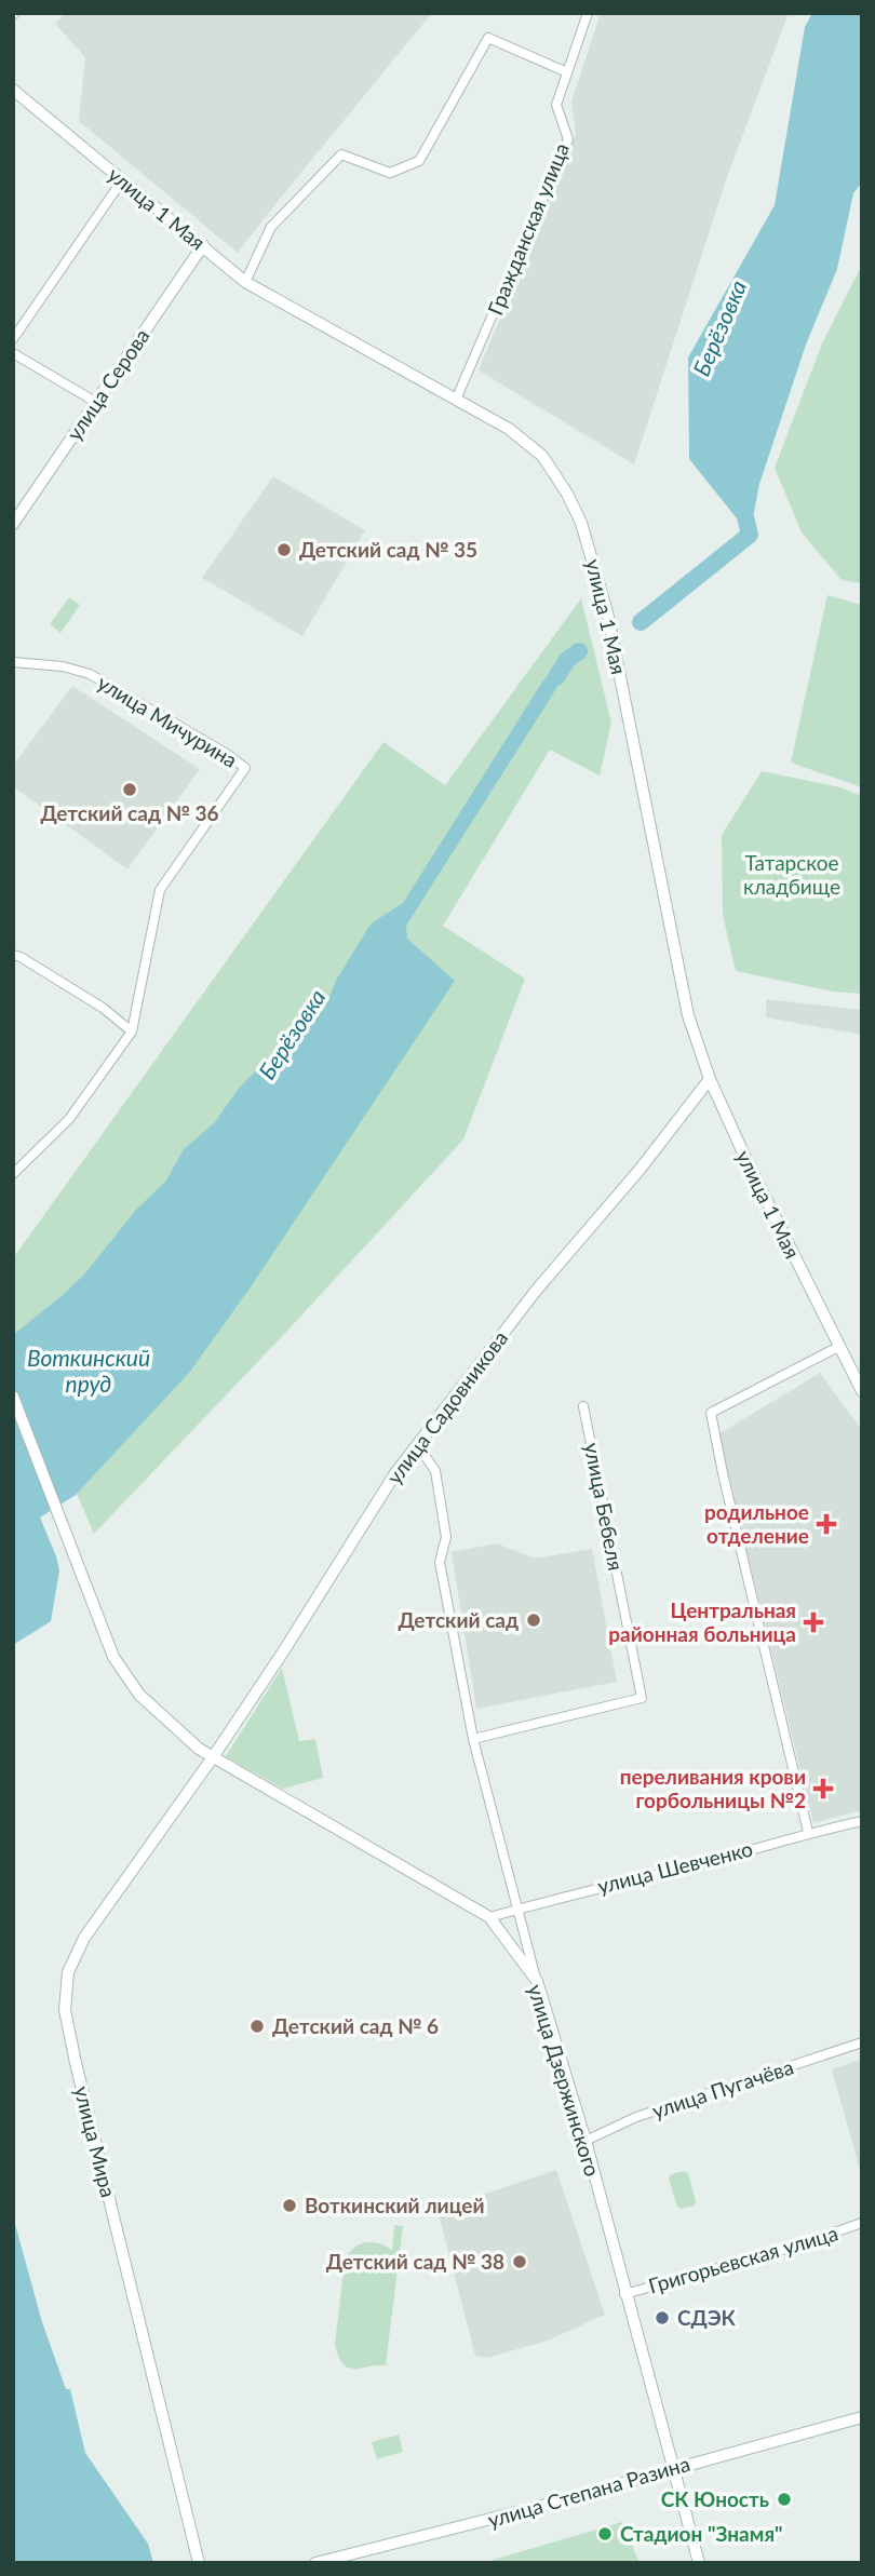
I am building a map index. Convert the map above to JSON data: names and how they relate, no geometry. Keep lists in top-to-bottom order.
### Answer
{
  "streets": {
    "main road": [
      "улица 1 Мая",
      "улица Серова",
      "улица Садовникова",
      "улица Дзержинского",
      "улица Мира",
      "улица Степана Разина"
    ],
    "street": [
      "Гражданская улица",
      "улица Мичурина",
      "улица Бебеля",
      "улица Шевченко",
      "улица Пугачёва",
      "Григорьевская улица"
    ]
  },
  "crossings": [
    ["улица 1 Мая", "Гражданская улица"],
    ["улица 1 Мая", "улица Серова"],
    ["улица 1 Мая", "улица Садовникова"],
    ["улица Садовникова", "улица Дзержинского"],
    ["улица Садовникова", "улица Мира"],
    ["улица Шевченко", "улица Дзержинского"],
    ["улица Дзержинского", "улица Пугачёва"],
    ["улица Дзержинского", "улица Мира"],
    ["улица Дзержинского", "Григорьевская улица"],
    ["улица Дзержинского", "улица Степана Разина"]
  ],
  "water": ["Берёзовка", "Воткинский пруд"],
  "parks": ["Татарское кладбище"],
  "places": {
    "other": [
      "Детский сад № 35",
      "Детский сад № 36",
      "Детский сад",
      "Детский сад № 6",
      "Воткинский лицей",
      "Детский сад № 38",
      "СДЭК",
      "СК Юность",
      "Стадион \"Знамя\""
    ],
    "health": ["родильное отделение", "Центральная районная больница", "переливания крови горбольницы №2"]
  }
}
